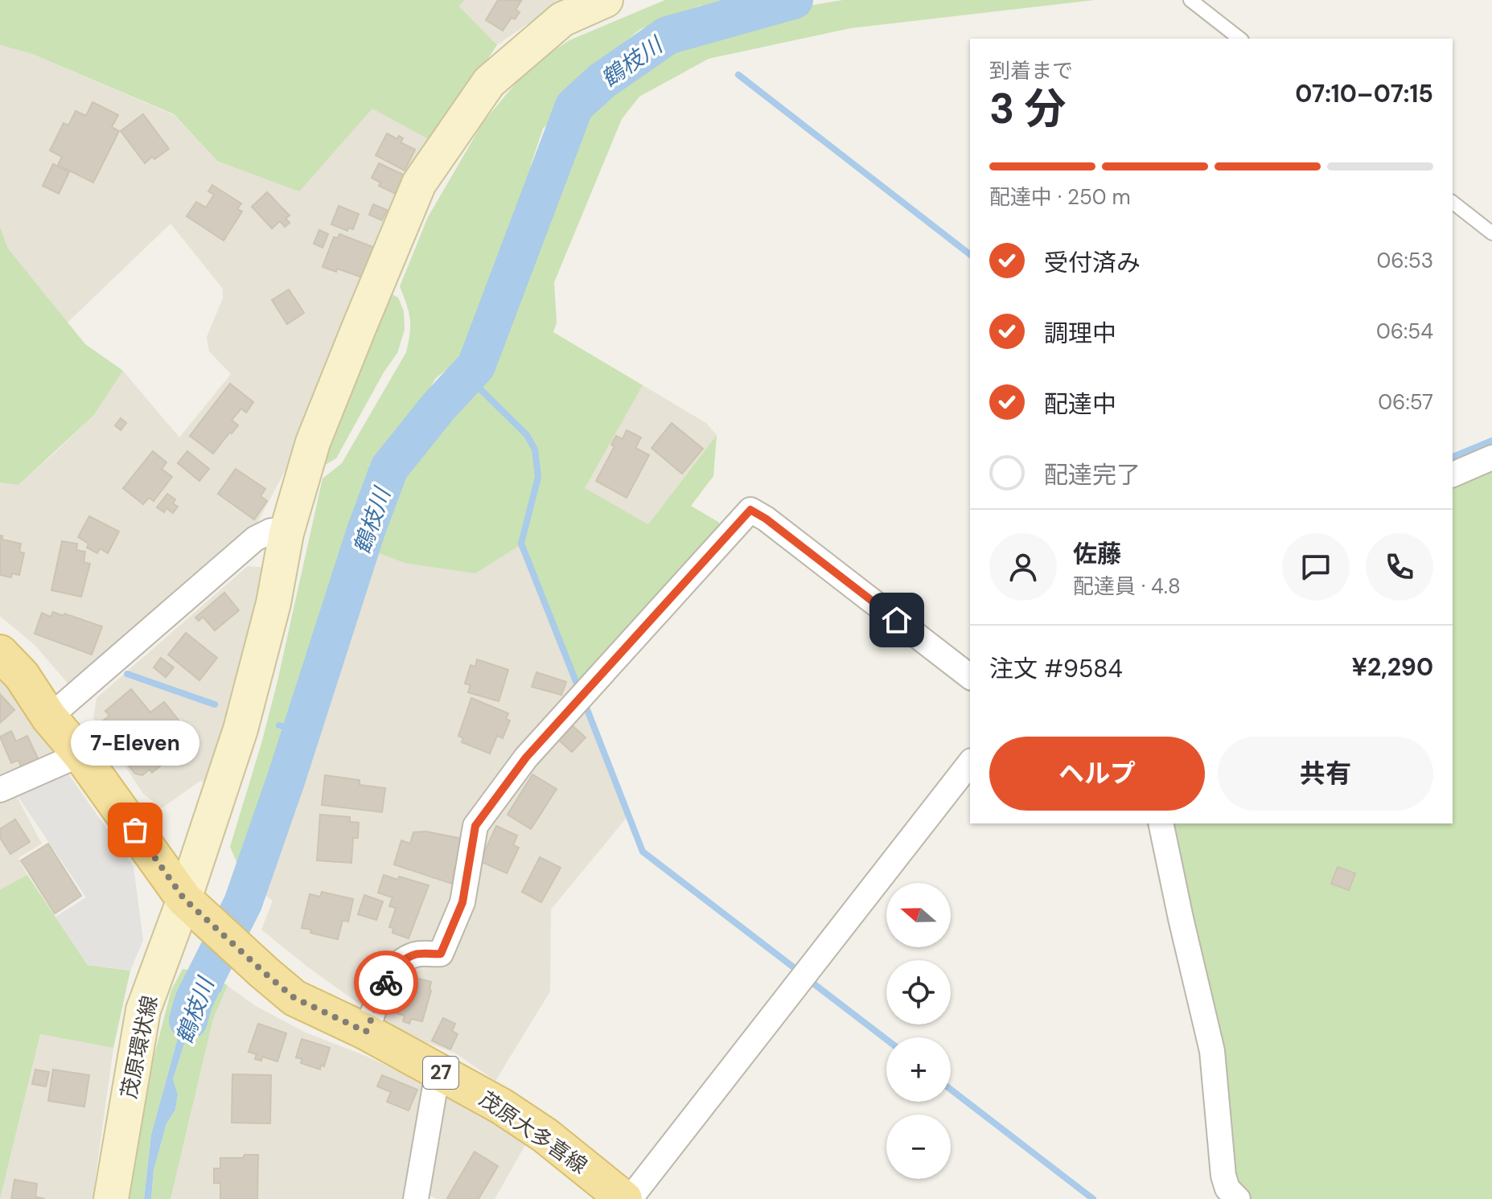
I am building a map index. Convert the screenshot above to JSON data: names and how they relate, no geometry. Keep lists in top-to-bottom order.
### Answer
{
  "streets": {
    "main road": ["茂原環状線", "27", "茂原大多喜線"]
  },
  "crossings": [
    ["茂原環状線", "茂原大多喜線"]
  ],
  "water": ["鶴枝川"],
  "places": ["7-Eleven"],
  "north": "left",
  "page": {
    "heading": ["3 分", "到着まで", "07:10–07:15"],
    "panel": [
      "佐藤",
      "配達員 · 4.8",
      "注文 #9584",
      "¥2,290"
    ],
    "bar": "配達中 · 250 m",
    "list": [
      ["受付済み", "06:53"],
      ["調理中", "06:54"],
      ["配達中", "06:57"],
      "配達完了"
    ],
    "bubble": "7-Eleven",
    "buttons": ["ヘルプ", "共有"],
    "map_buttons": ["+", "−"]
  }
}
